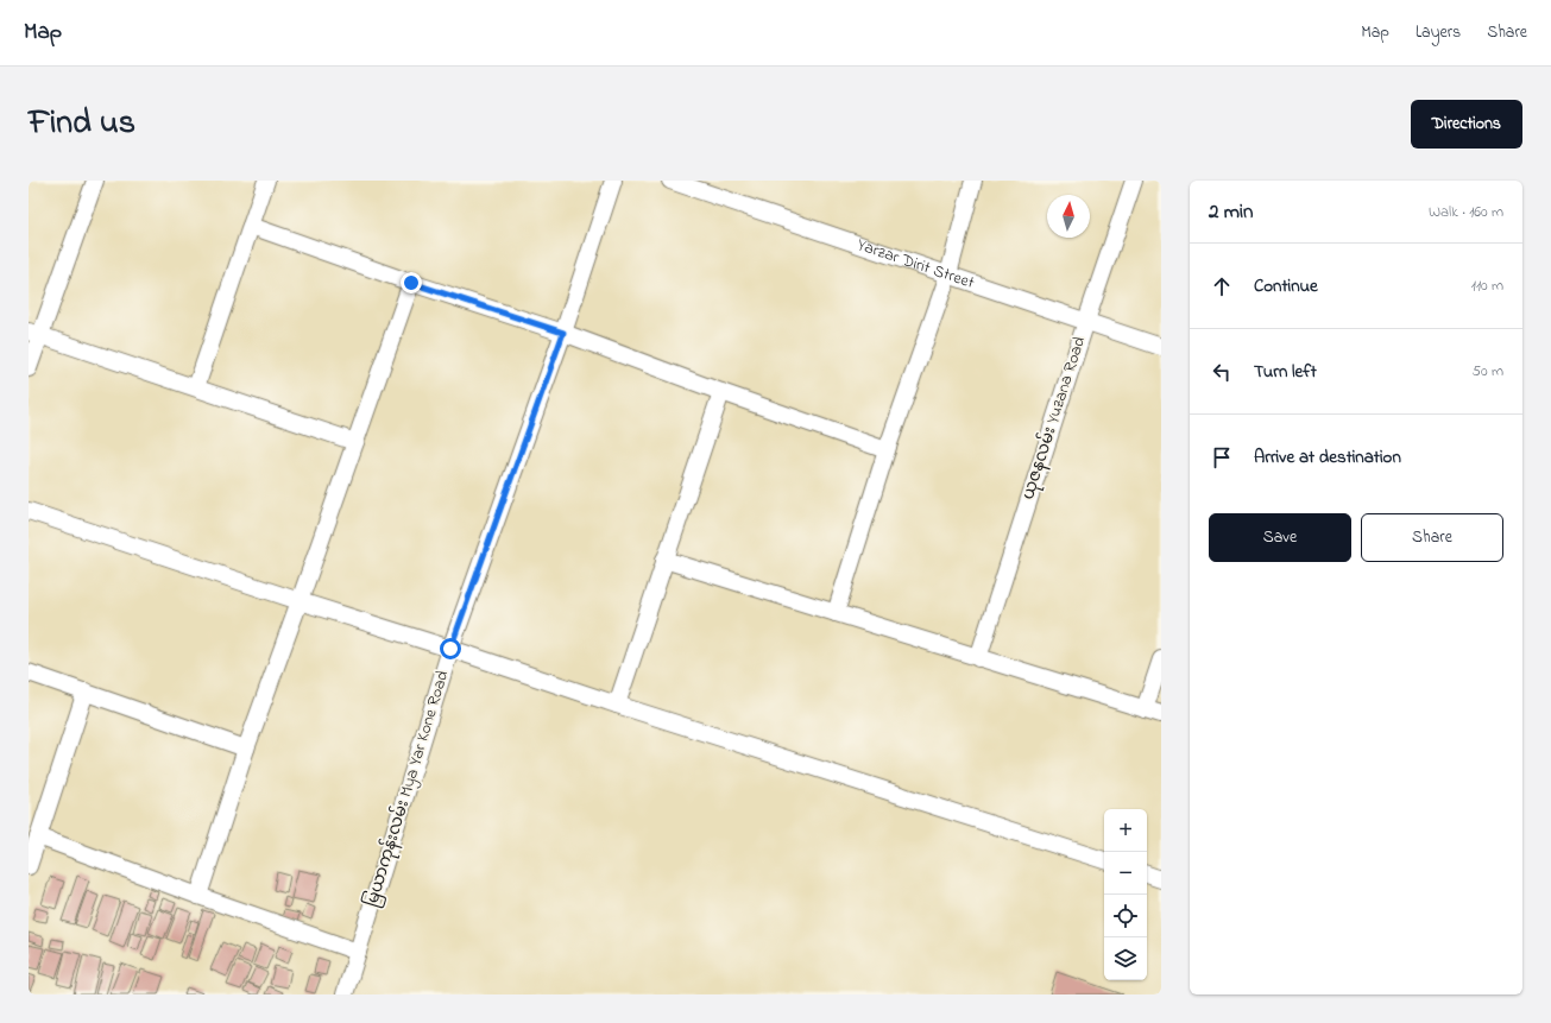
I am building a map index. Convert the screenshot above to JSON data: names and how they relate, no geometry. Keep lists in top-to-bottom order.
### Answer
{
  "streets": {
    "street": ["Yarzar Dirit Street", "ယုဇနလမ်း Yuzana Road", "မြယာကုန်းလမ်း Mya Yar Kone Road"]
  },
  "crossings": [
    ["Yarzar Dirit Street", "ယုဇနလမ်း Yuzana Road"]
  ],
  "north": "top",
  "page": {
    "header": "Map",
    "nav": ["Map", "Layers", "Share"],
    "title": "Find us",
    "buttons": [
      "Directions",
      ["Save", "Share"]
    ],
    "heading": ["2 min", "Walk · 160 m"],
    "list": [
      ["Continue", "110 m"],
      ["Turn left", "50 m"],
      "Arrive at destination"
    ],
    "map_buttons": ["+", "−"]
  }
}
